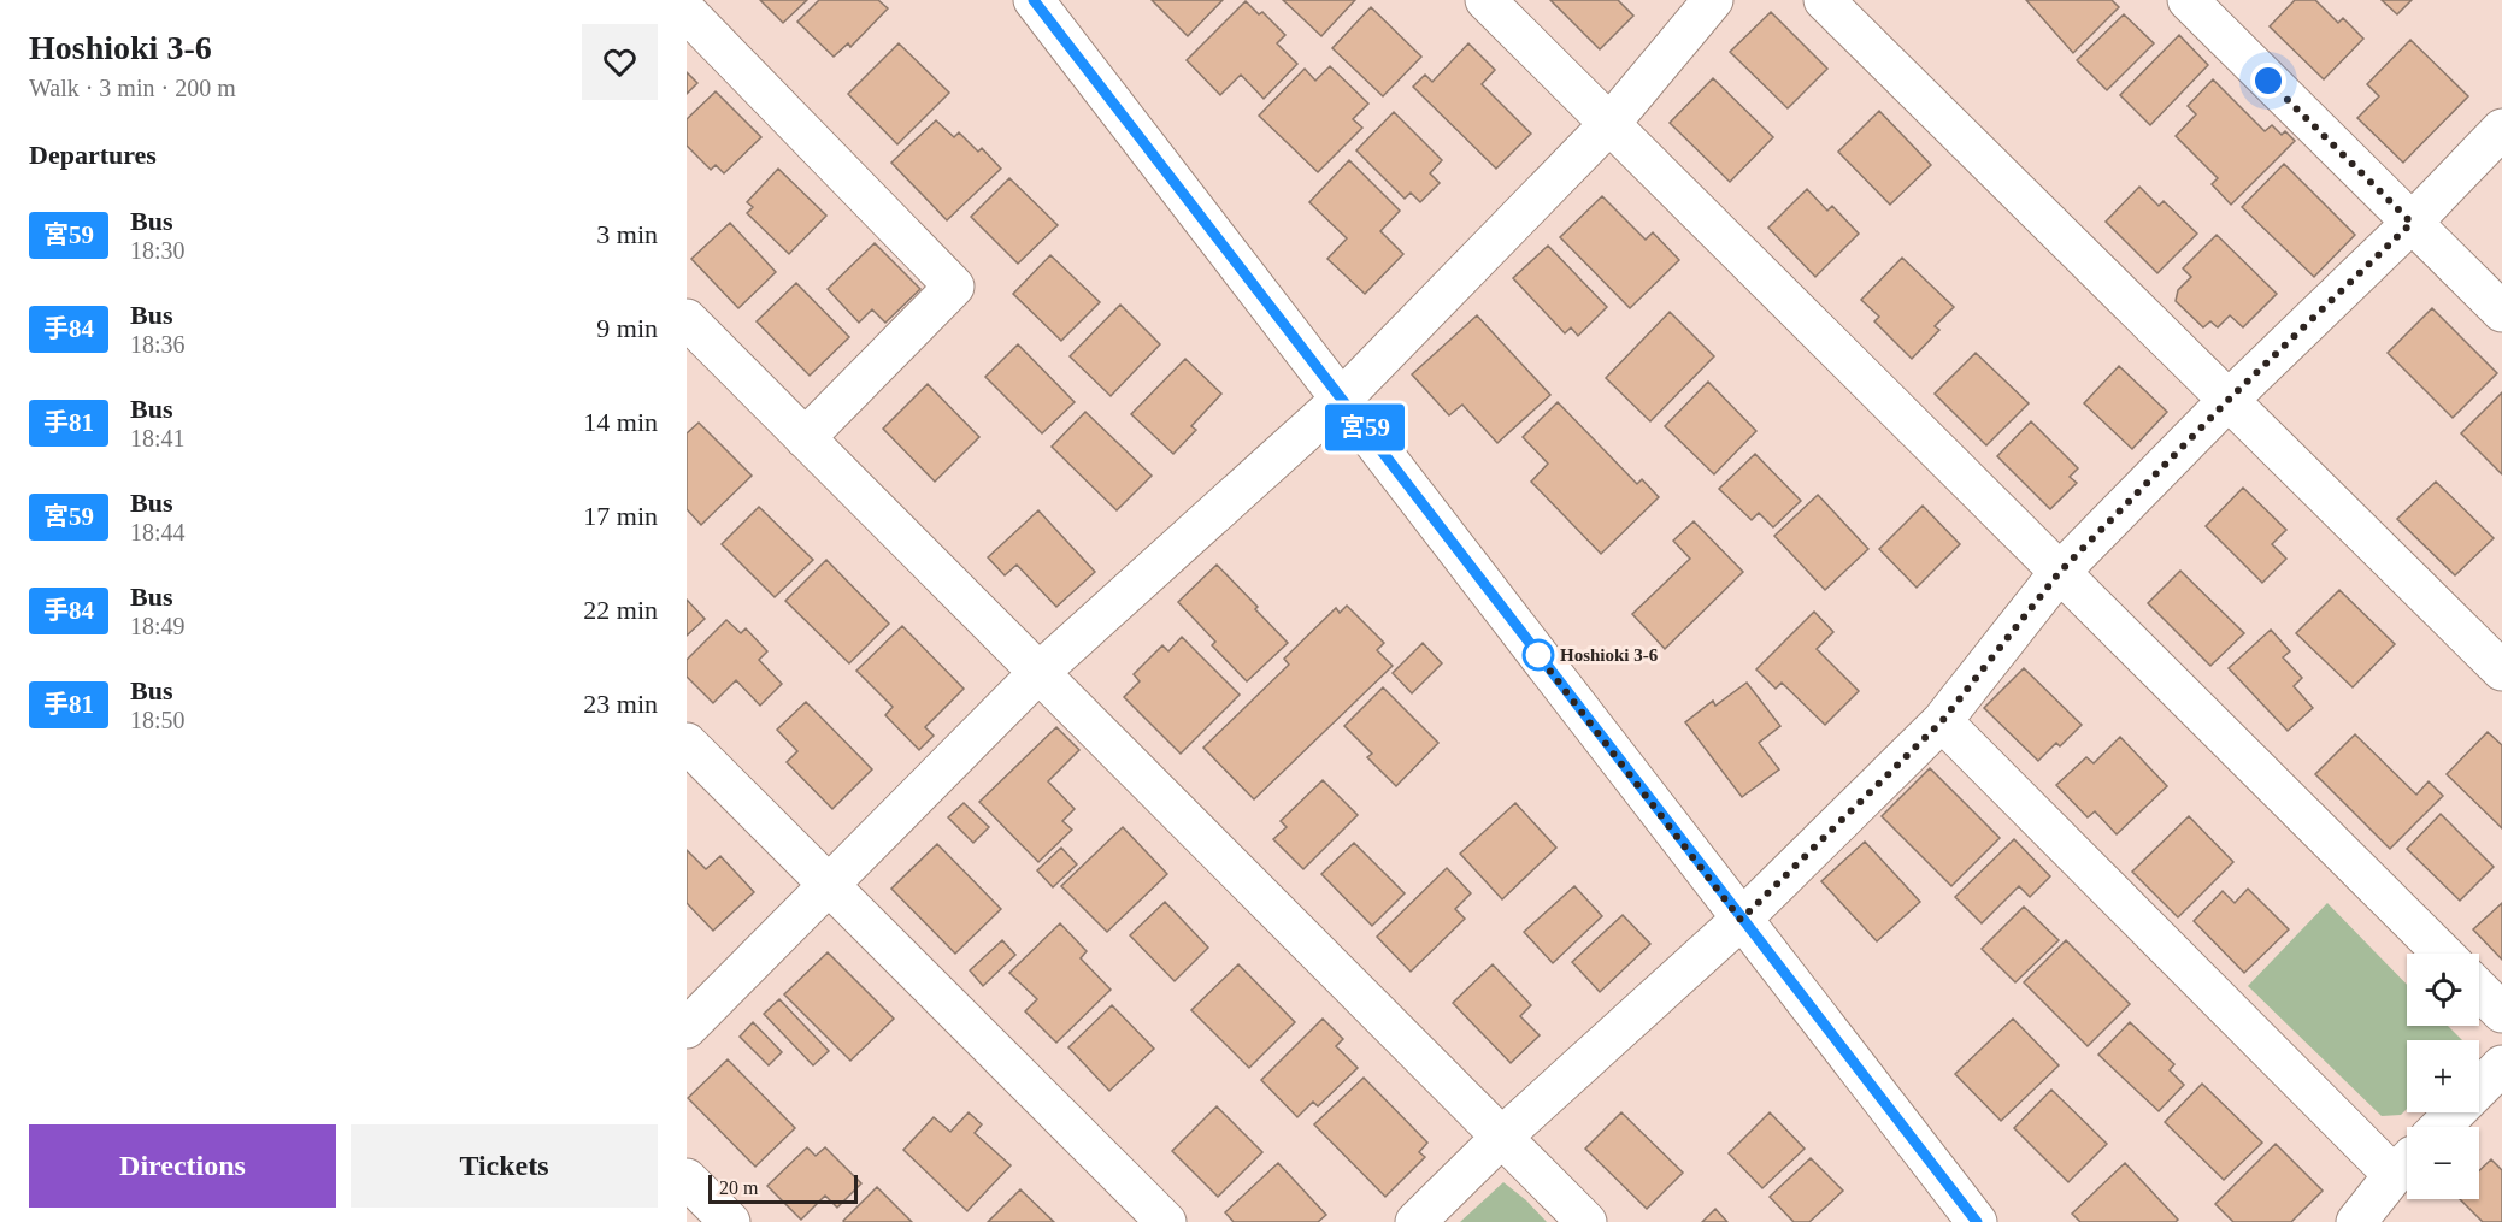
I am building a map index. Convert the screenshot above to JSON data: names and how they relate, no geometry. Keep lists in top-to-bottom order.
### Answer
{
  "places": ["Hoshioki 3-6"],
  "lines": ["bus line 宮59"],
  "scale_bar": "20 m",
  "page": {
    "heading": [
      ["Hoshioki 3-6", "Walk · 3 min · 200 m"],
      "Departures"
    ],
    "on_map": "宮59",
    "list": [
      {
        "mark": "宮59",
        "name": "Bus",
        "note": "18:30",
        "value": "3 min"
      },
      {
        "mark": "手84",
        "name": "Bus",
        "note": "18:36",
        "value": "9 min"
      },
      {
        "mark": "手81",
        "name": "Bus",
        "note": "18:41",
        "value": "14 min"
      },
      {
        "mark": "宮59",
        "name": "Bus",
        "note": "18:44",
        "value": "17 min"
      },
      {
        "mark": "手84",
        "name": "Bus",
        "note": "18:49",
        "value": "22 min"
      },
      {
        "mark": "手81",
        "name": "Bus",
        "note": "18:50",
        "value": "23 min"
      }
    ],
    "map_buttons": ["+", "−"],
    "buttons": ["Directions", "Tickets"],
    "scale": "20 m"
  }
}
